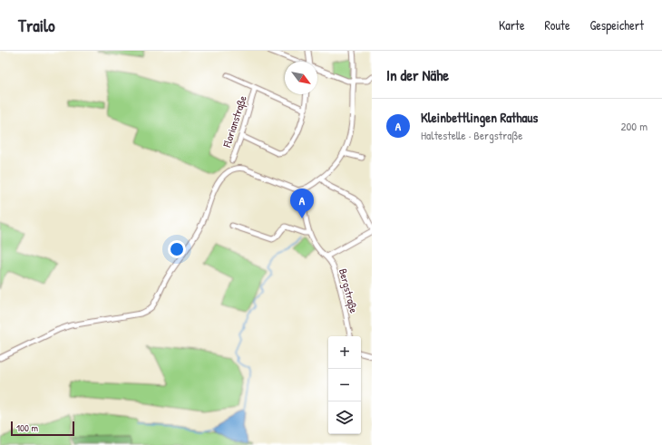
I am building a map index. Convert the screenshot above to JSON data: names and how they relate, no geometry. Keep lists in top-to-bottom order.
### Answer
{
  "streets": {
    "street": ["Florianstraße", "Bergstraße"]
  },
  "scale_bar": "100 m",
  "north": "bottom right",
  "page": {
    "header": "Trailo",
    "nav": ["Karte", "Route", "Gespeichert"],
    "heading": "In der Nähe",
    "list": [
      {
        "mark": "A",
        "name": "Kleinbettlingen Rathaus",
        "note": "Haltestelle · Bergstraße",
        "value": "200 m"
      }
    ],
    "pins": "A",
    "map_buttons": ["+", "−"],
    "scale": "100 m"
  }
}
